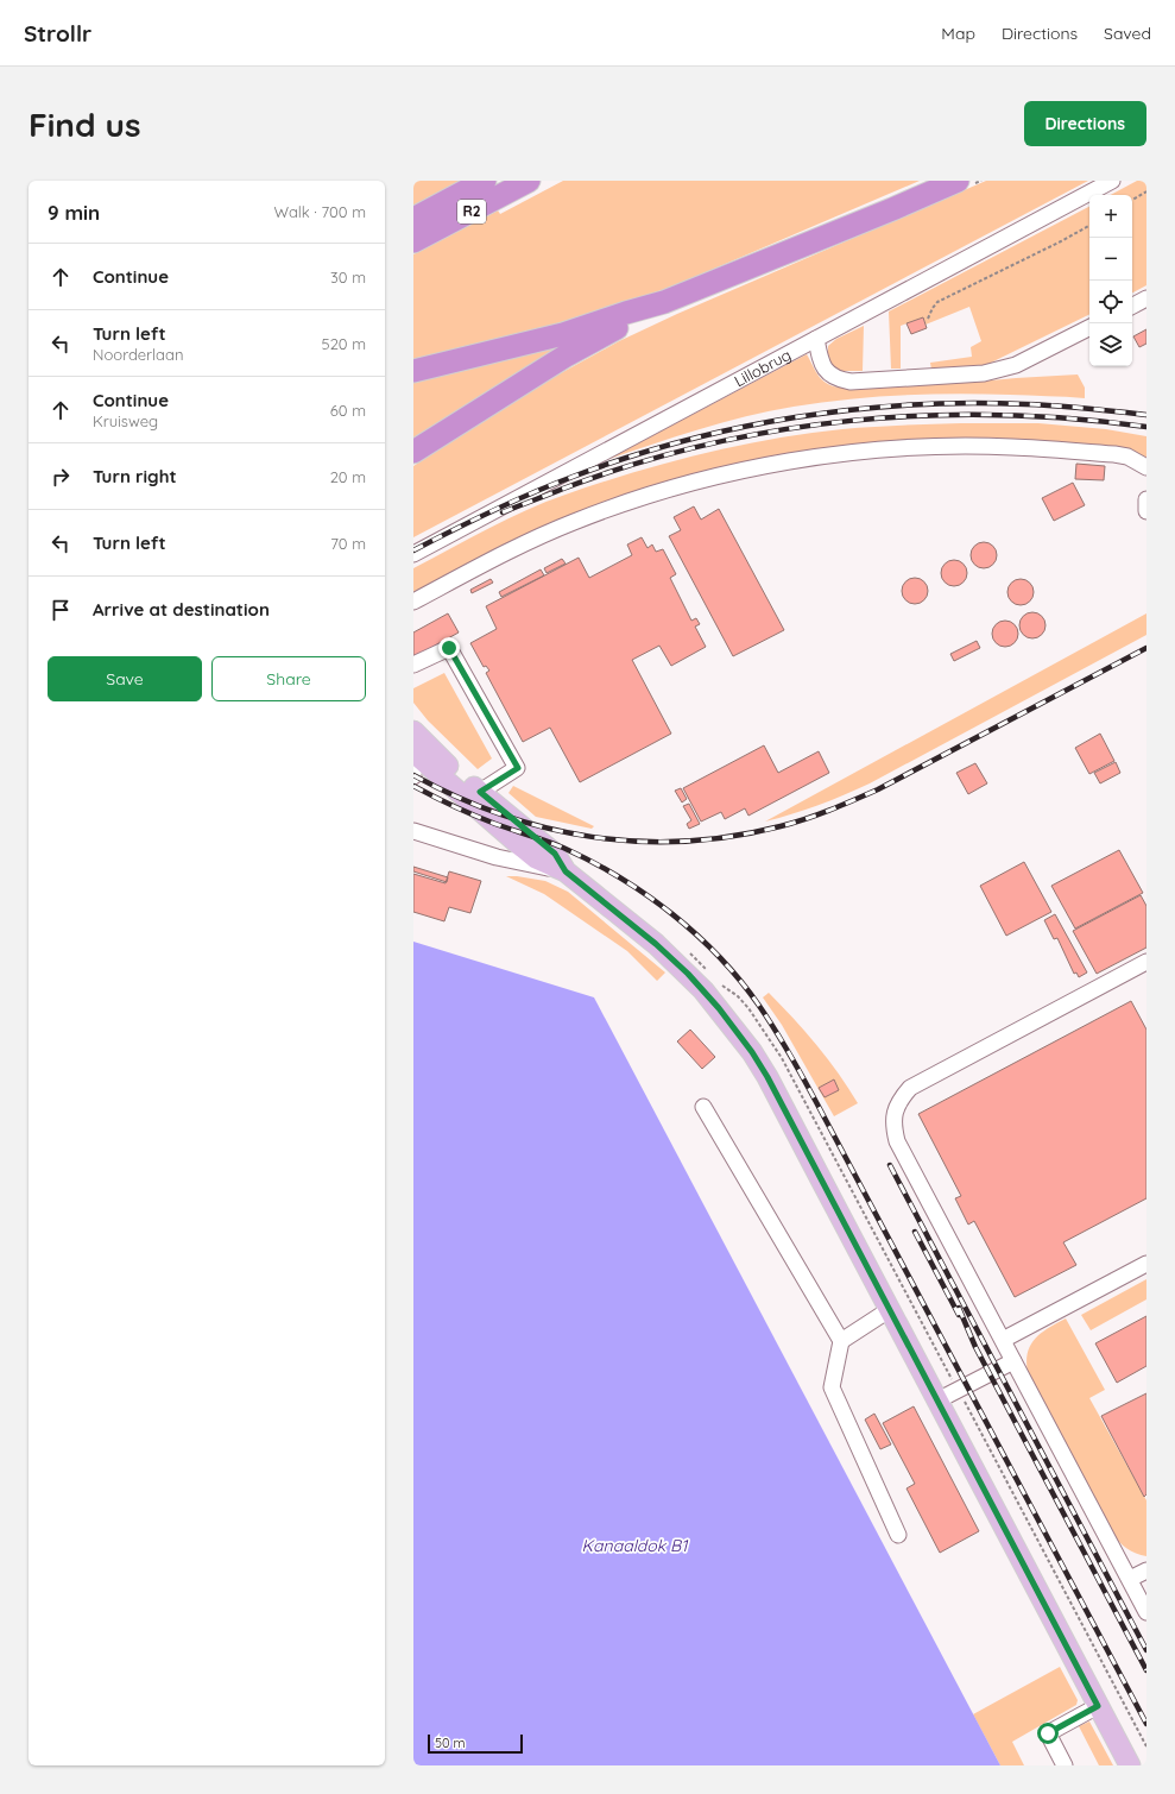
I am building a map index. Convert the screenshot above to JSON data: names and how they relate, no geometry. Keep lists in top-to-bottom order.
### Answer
{
  "streets": {
    "highway": ["R2"],
    "street": ["Lillobrug"]
  },
  "water": ["Kanaaldok B1"],
  "scale_bar": "50 m",
  "page": {
    "header": "Strollr",
    "nav": ["Map", "Directions", "Saved"],
    "buttons": [
      "Directions",
      ["Save", "Share"]
    ],
    "title": "Find us",
    "heading": ["9 min", "Walk · 700 m"],
    "map_buttons": ["+", "−"],
    "list": [
      ["Continue", "30 m"],
      ["Turn left", "Noorderlaan", "520 m"],
      ["Continue", "Kruisweg", "60 m"],
      ["Turn right", "20 m"],
      ["Turn left", "70 m"],
      "Arrive at destination"
    ],
    "scale": "50 m"
  }
}
